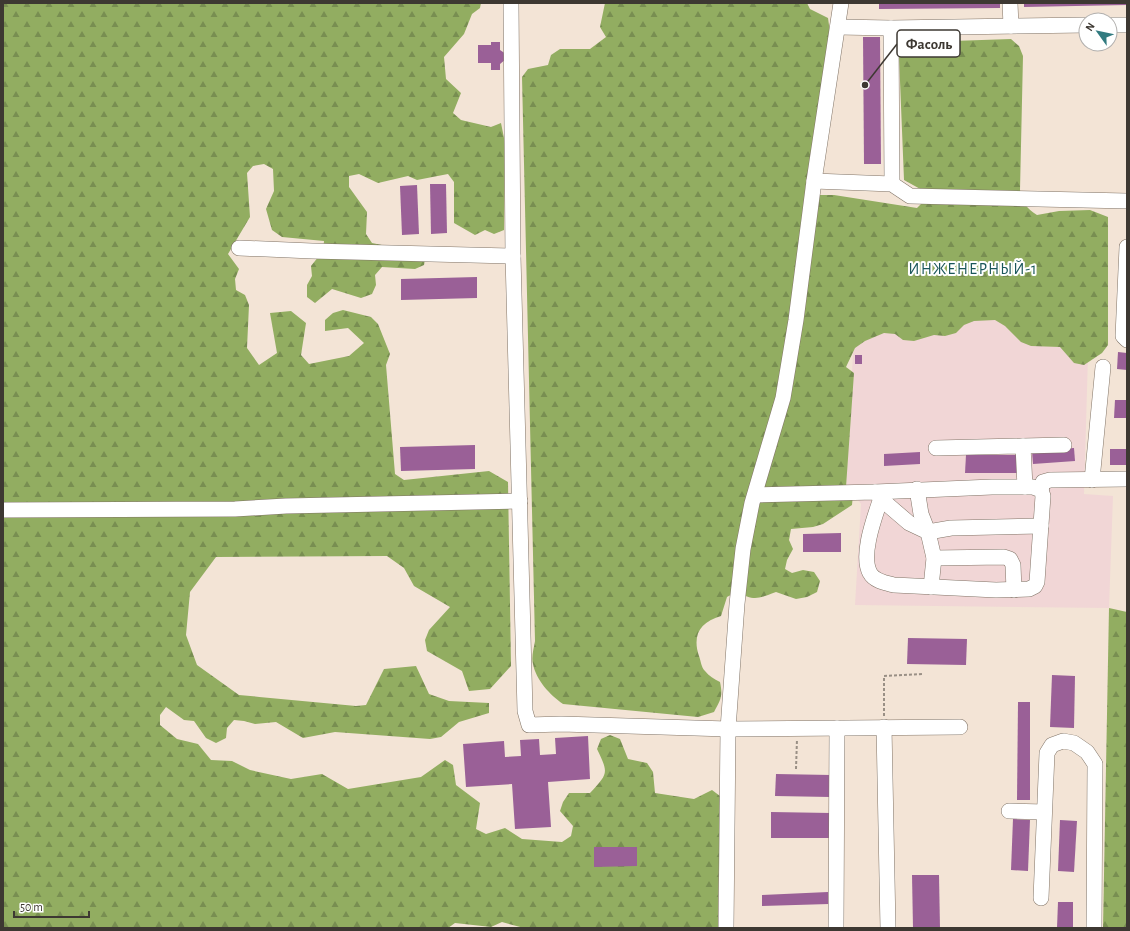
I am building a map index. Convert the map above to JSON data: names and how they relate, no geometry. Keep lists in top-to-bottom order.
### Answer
{
  "districts": ["ИНЖЕНЕРНЫЙ-1"],
  "places": ["Фасоль"],
  "scale_bar": "50 m",
  "north": "top left"
}
